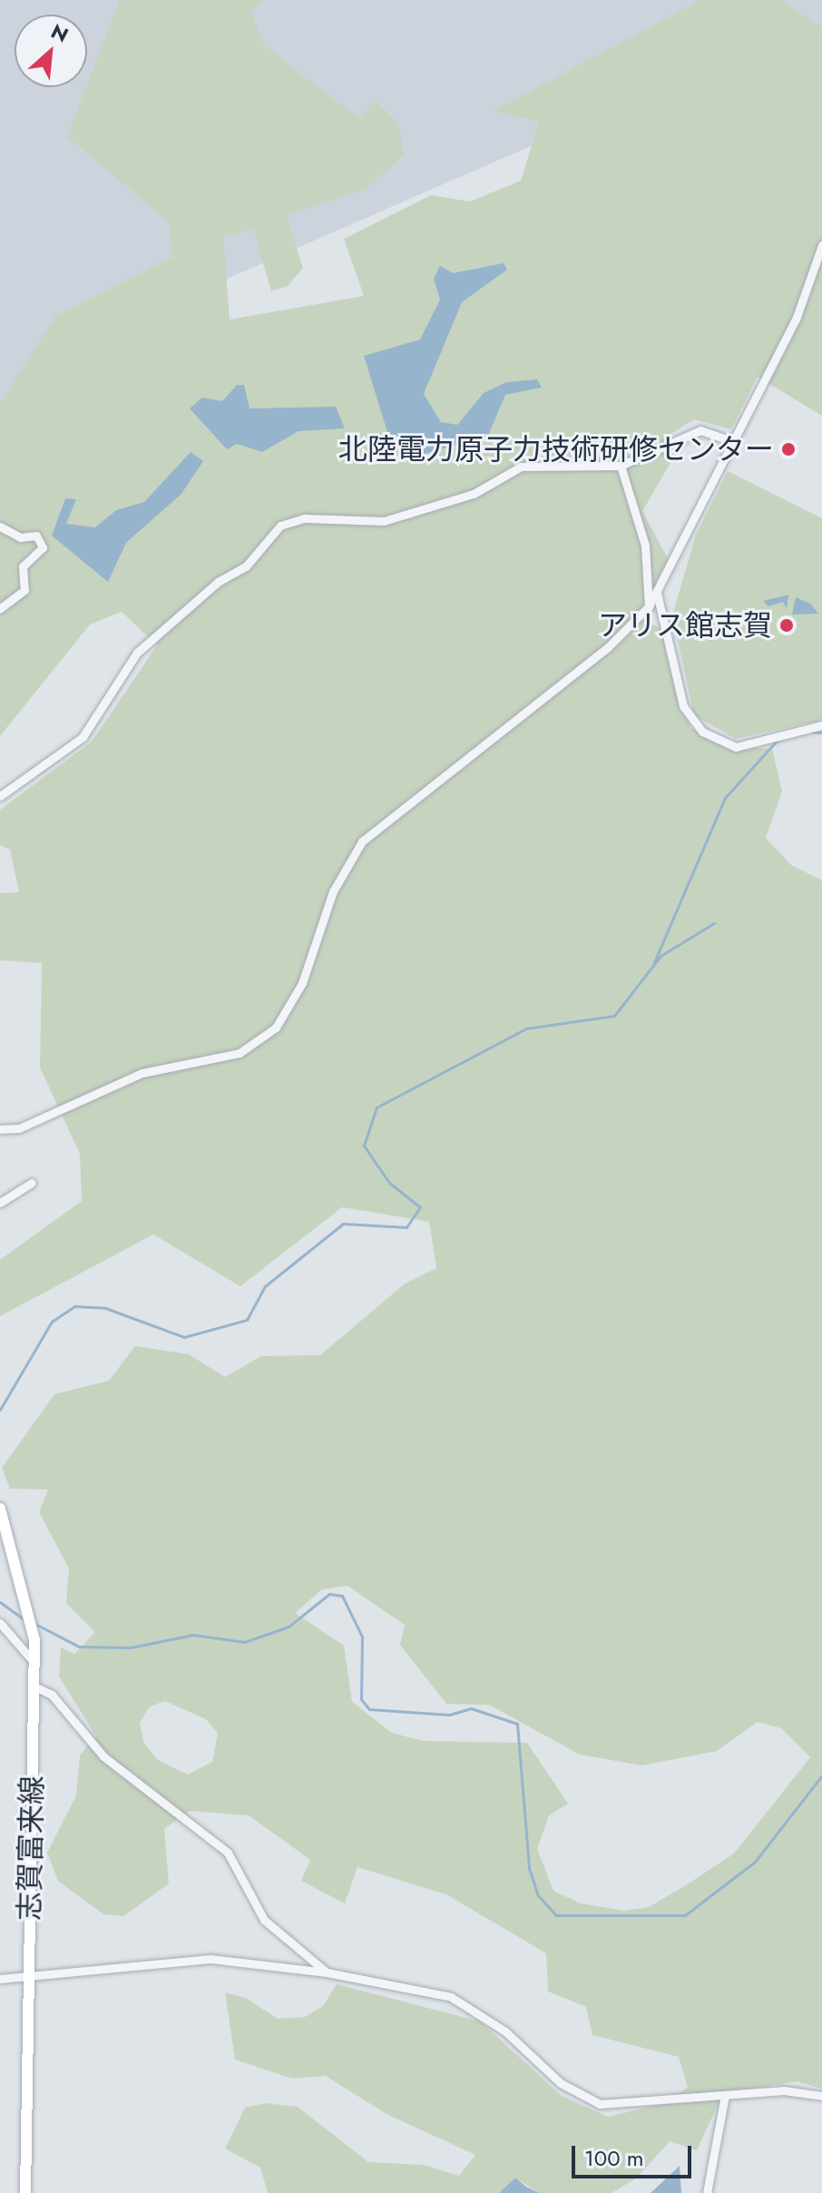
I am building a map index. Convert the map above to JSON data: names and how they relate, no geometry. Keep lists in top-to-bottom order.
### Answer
{
  "streets": {
    "main road": ["志賀富来線"]
  },
  "places": ["北陸電力原子力技術研修センター", "アリス館志賀"],
  "scale_bar": "100 m",
  "north": "top right"
}
